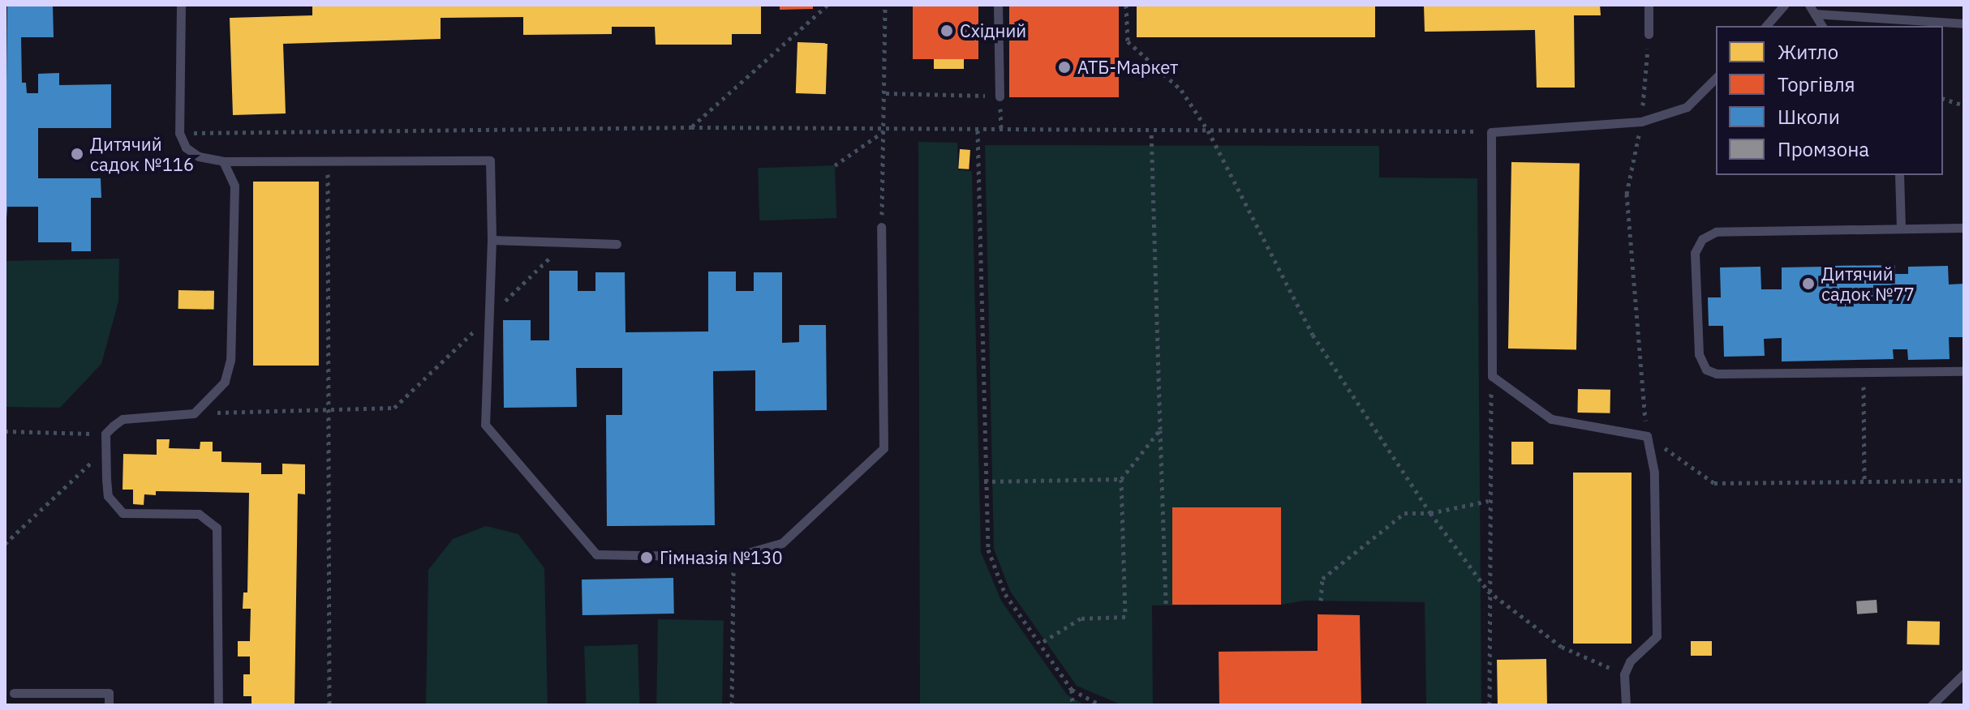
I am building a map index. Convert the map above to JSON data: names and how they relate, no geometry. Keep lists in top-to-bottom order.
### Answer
{
  "places": [
    "Східний",
    "АТБ-Маркет",
    "Дитячий садок №116",
    "Дитячий садок №77",
    "Гімназія №130"
  ],
  "legend": [
    "Житло",
    "Торгівля",
    "Школи",
    "Промзона"
  ]
}
